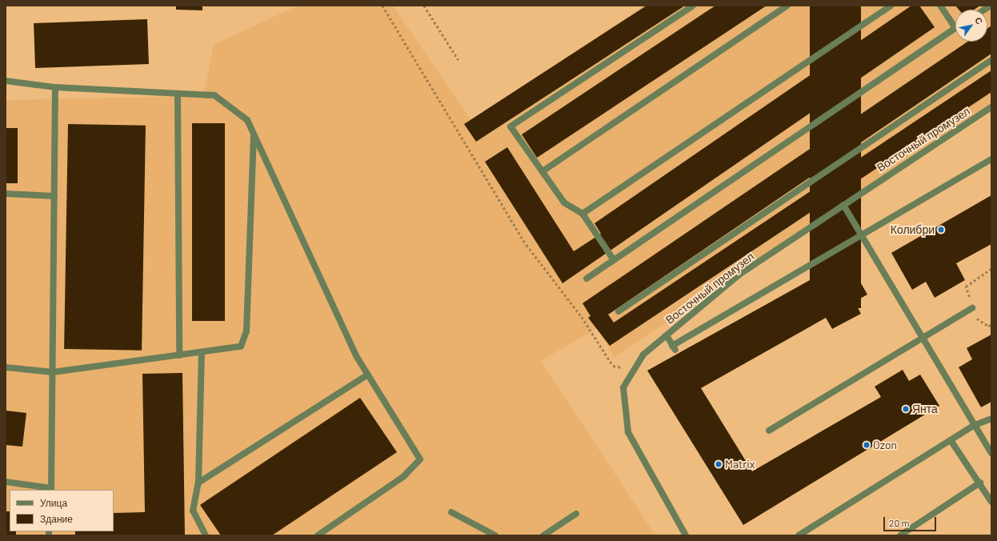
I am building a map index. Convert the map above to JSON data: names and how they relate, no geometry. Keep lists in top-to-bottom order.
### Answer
{
  "streets": {
    "street": ["Восточный промузел"]
  },
  "places": [
    "Колибри",
    "Янта",
    "Ozon",
    "Matrix"
  ],
  "legend": ["Улица", "Здание"],
  "scale_bar": "20 m",
  "north": "top right"
}
